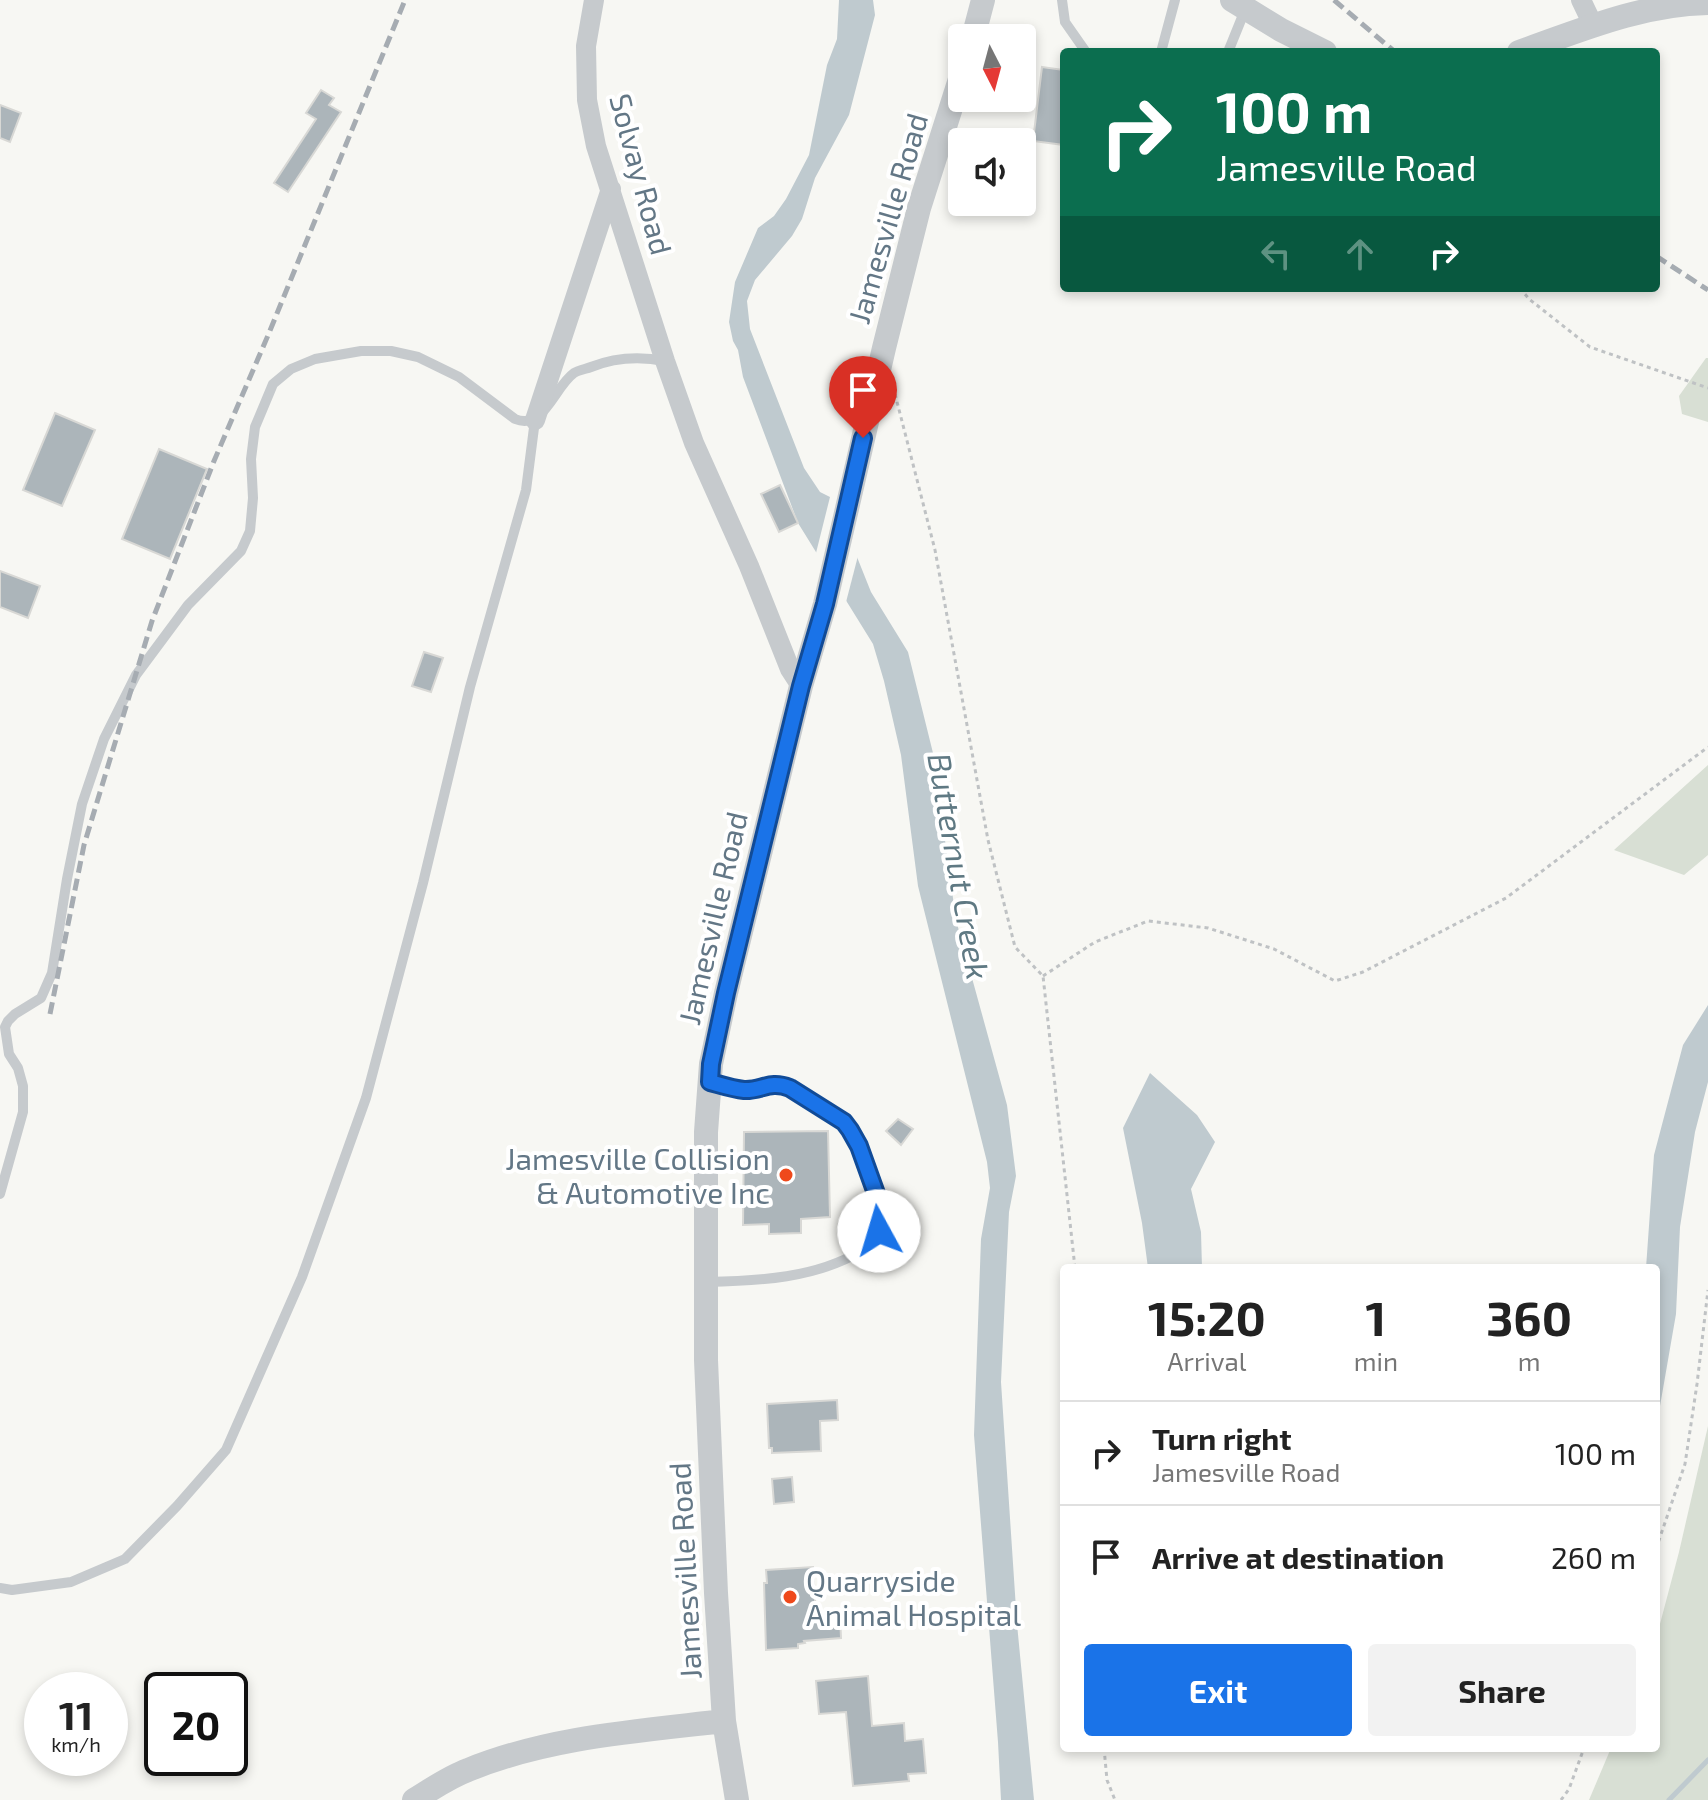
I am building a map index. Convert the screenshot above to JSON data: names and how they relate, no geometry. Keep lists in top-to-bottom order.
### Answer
{
  "streets": {
    "street": ["Solvay Road", "Jamesville Road"]
  },
  "crossings": [
    ["Solvay Road", "Jamesville Road"]
  ],
  "water": ["Butternut Creek"],
  "places": ["Jamesville Collision & Automotive Inc", "Quarryside Animal Hospital"],
  "north": "bottom",
  "page": {
    "turn": ["100 m", "Jamesville Road"],
    "eta": [
      "15:20",
      "Arrival",
      "1",
      "min",
      "360",
      "m"
    ],
    "list": [
      {
        "name": "Turn right",
        "note": "Jamesville Road",
        "value": "100 m"
      },
      {
        "name": "Arrive at destination",
        "value": "260 m"
      }
    ],
    "buttons": ["Exit", "Share"],
    "speed": "11 km/h",
    "limit": "20"
  }
}
